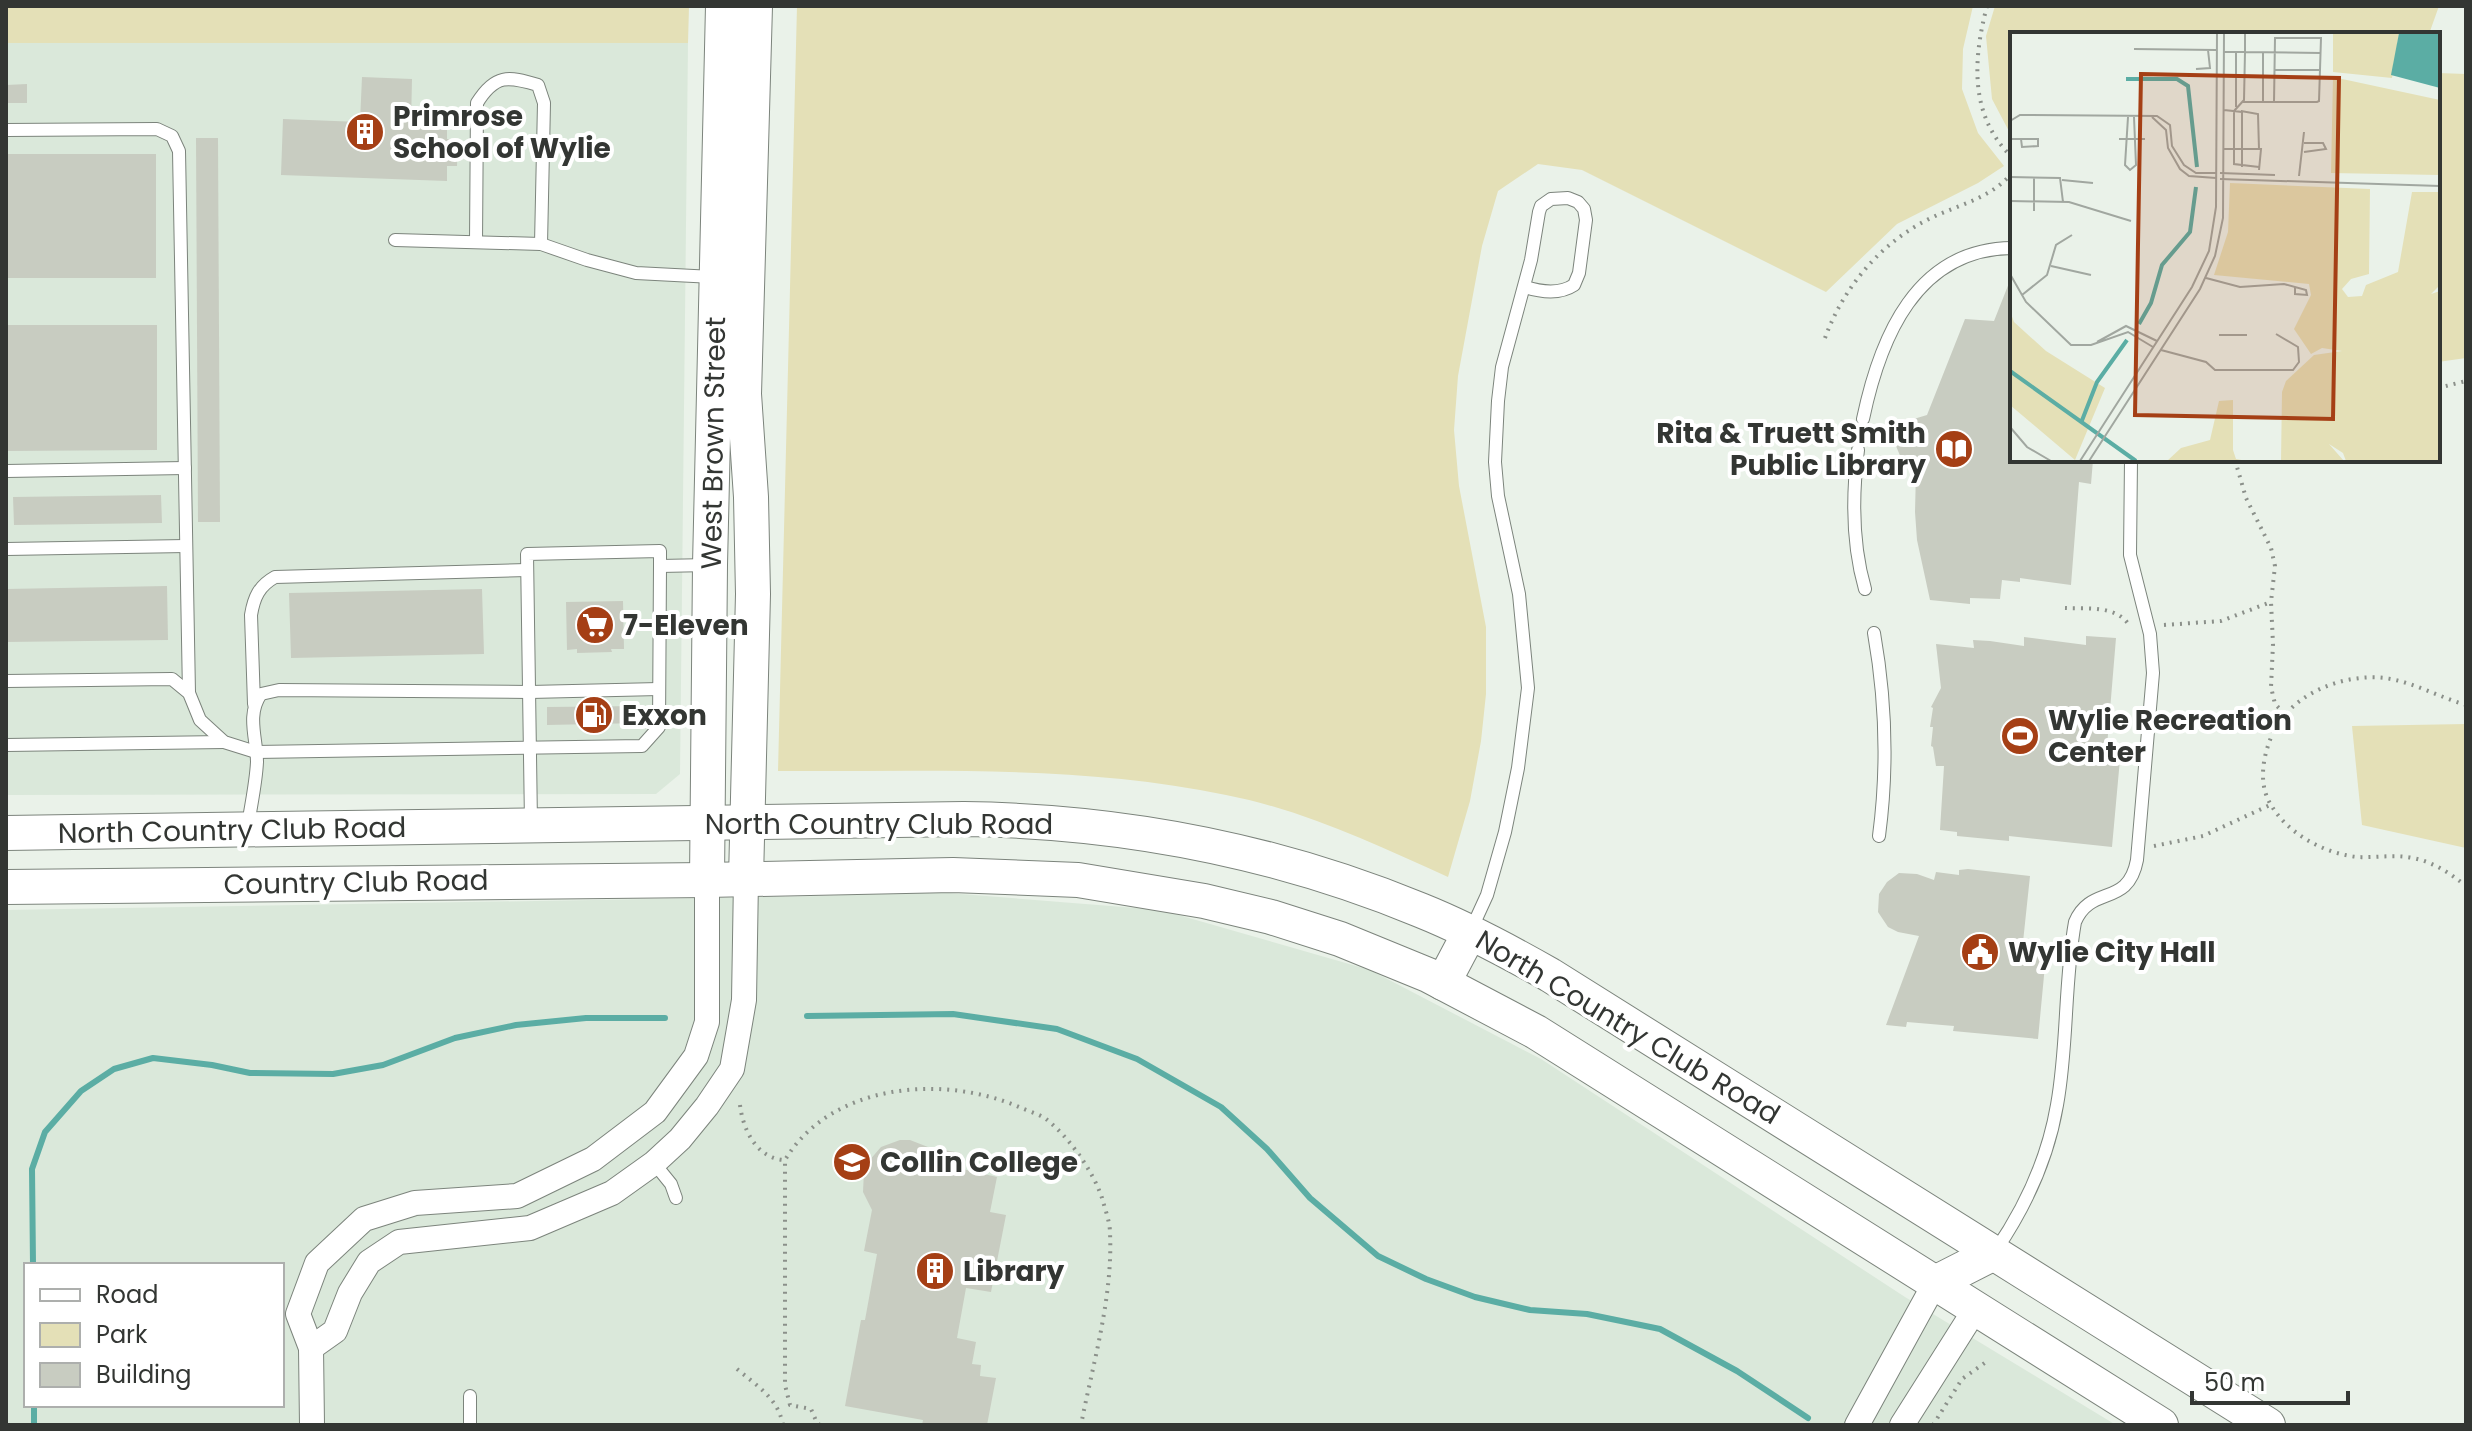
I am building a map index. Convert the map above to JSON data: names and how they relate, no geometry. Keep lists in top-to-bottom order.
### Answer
{
  "streets": {
    "main road": ["West Brown Street", "North Country Club Road", "Country Club Road"]
  },
  "crossings": [
    ["West Brown Street", "North Country Club Road"],
    ["West Brown Street", "Country Club Road"],
    ["North Country Club Road", "Country Club Road"]
  ],
  "places": {
    "building": ["Primrose School of Wylie", "Library"],
    "library": ["Rita & Truett Smith Public Library"],
    "supermarket": ["7-Eleven"],
    "fuel station": ["Exxon"],
    "sports": ["Wylie Recreation Center"],
    "public building": ["Wylie City Hall"],
    "school or university": ["Collin College"]
  },
  "legend": ["Road", "Park", "Building"],
  "scale_bar": "50 m"
}
